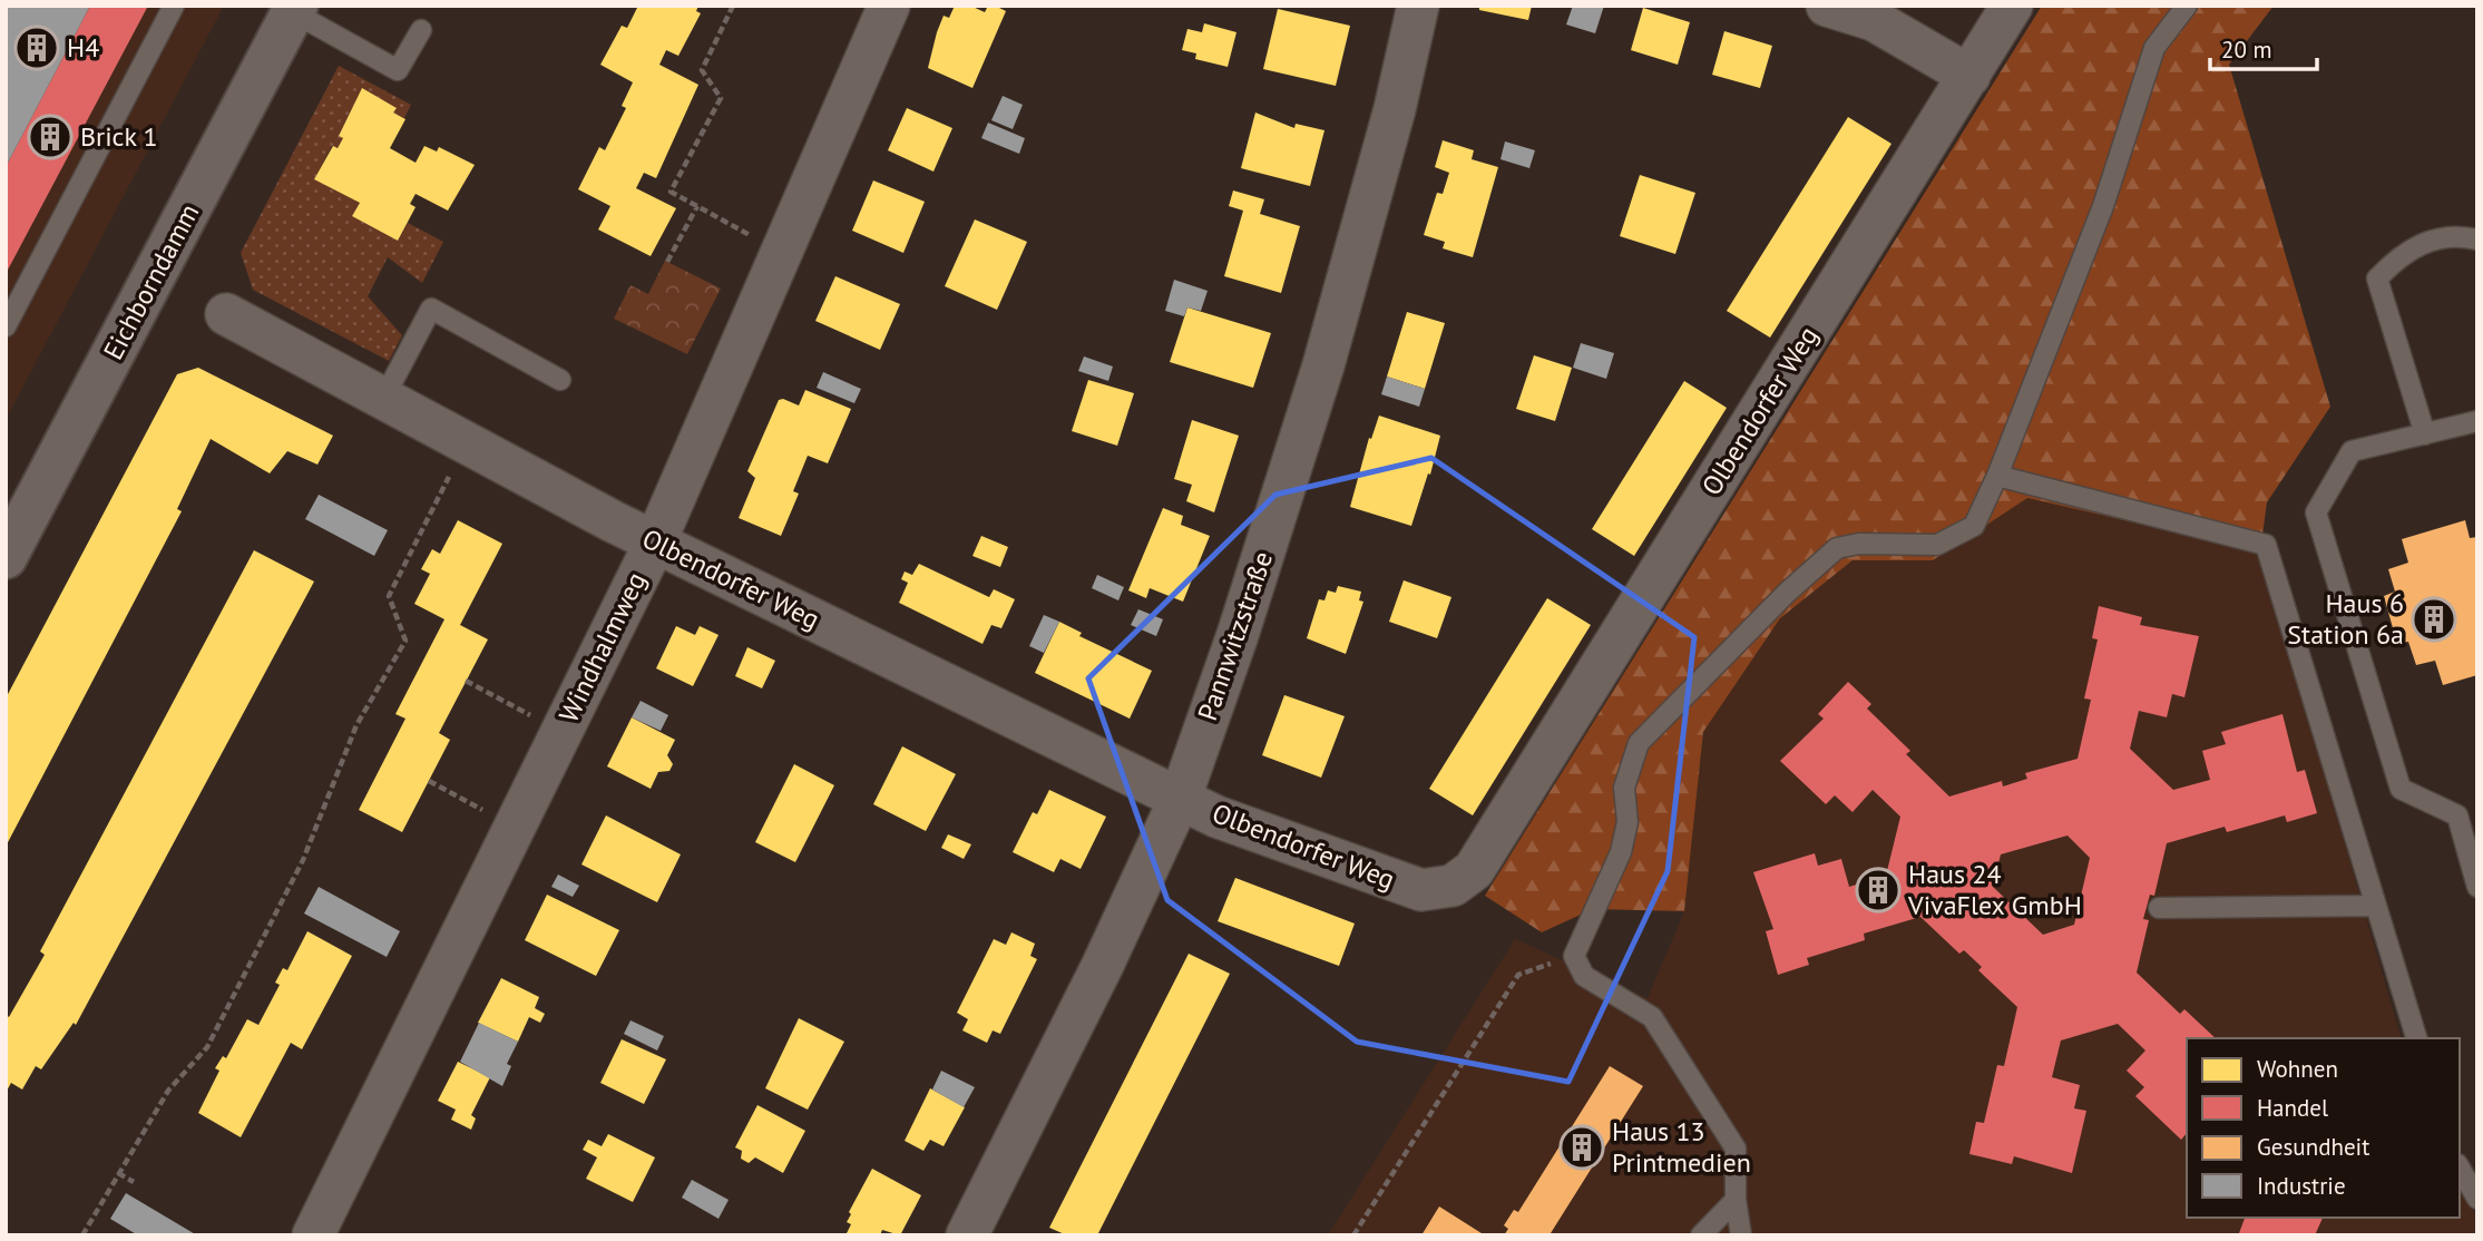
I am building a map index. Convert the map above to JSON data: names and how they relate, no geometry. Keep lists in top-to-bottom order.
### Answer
{
  "streets": {
    "main road": ["Eichborndamm"],
    "street": ["Olbendorfer Weg", "Pannwitzstraße", "Windhalmweg"]
  },
  "crossings": [
    ["Olbendorfer Weg", "Pannwitzstraße"],
    ["Olbendorfer Weg", "Windhalmweg"]
  ],
  "places": {
    "building": [
      "H4",
      "Brick 1",
      "Haus 6 Station 6a",
      "Haus 24 VivaFlex GmbH",
      "Haus 13 Printmedien"
    ]
  },
  "legend": [
    "Wohnen",
    "Handel",
    "Gesundheit",
    "Industrie"
  ],
  "scale_bar": "20 m"
}
